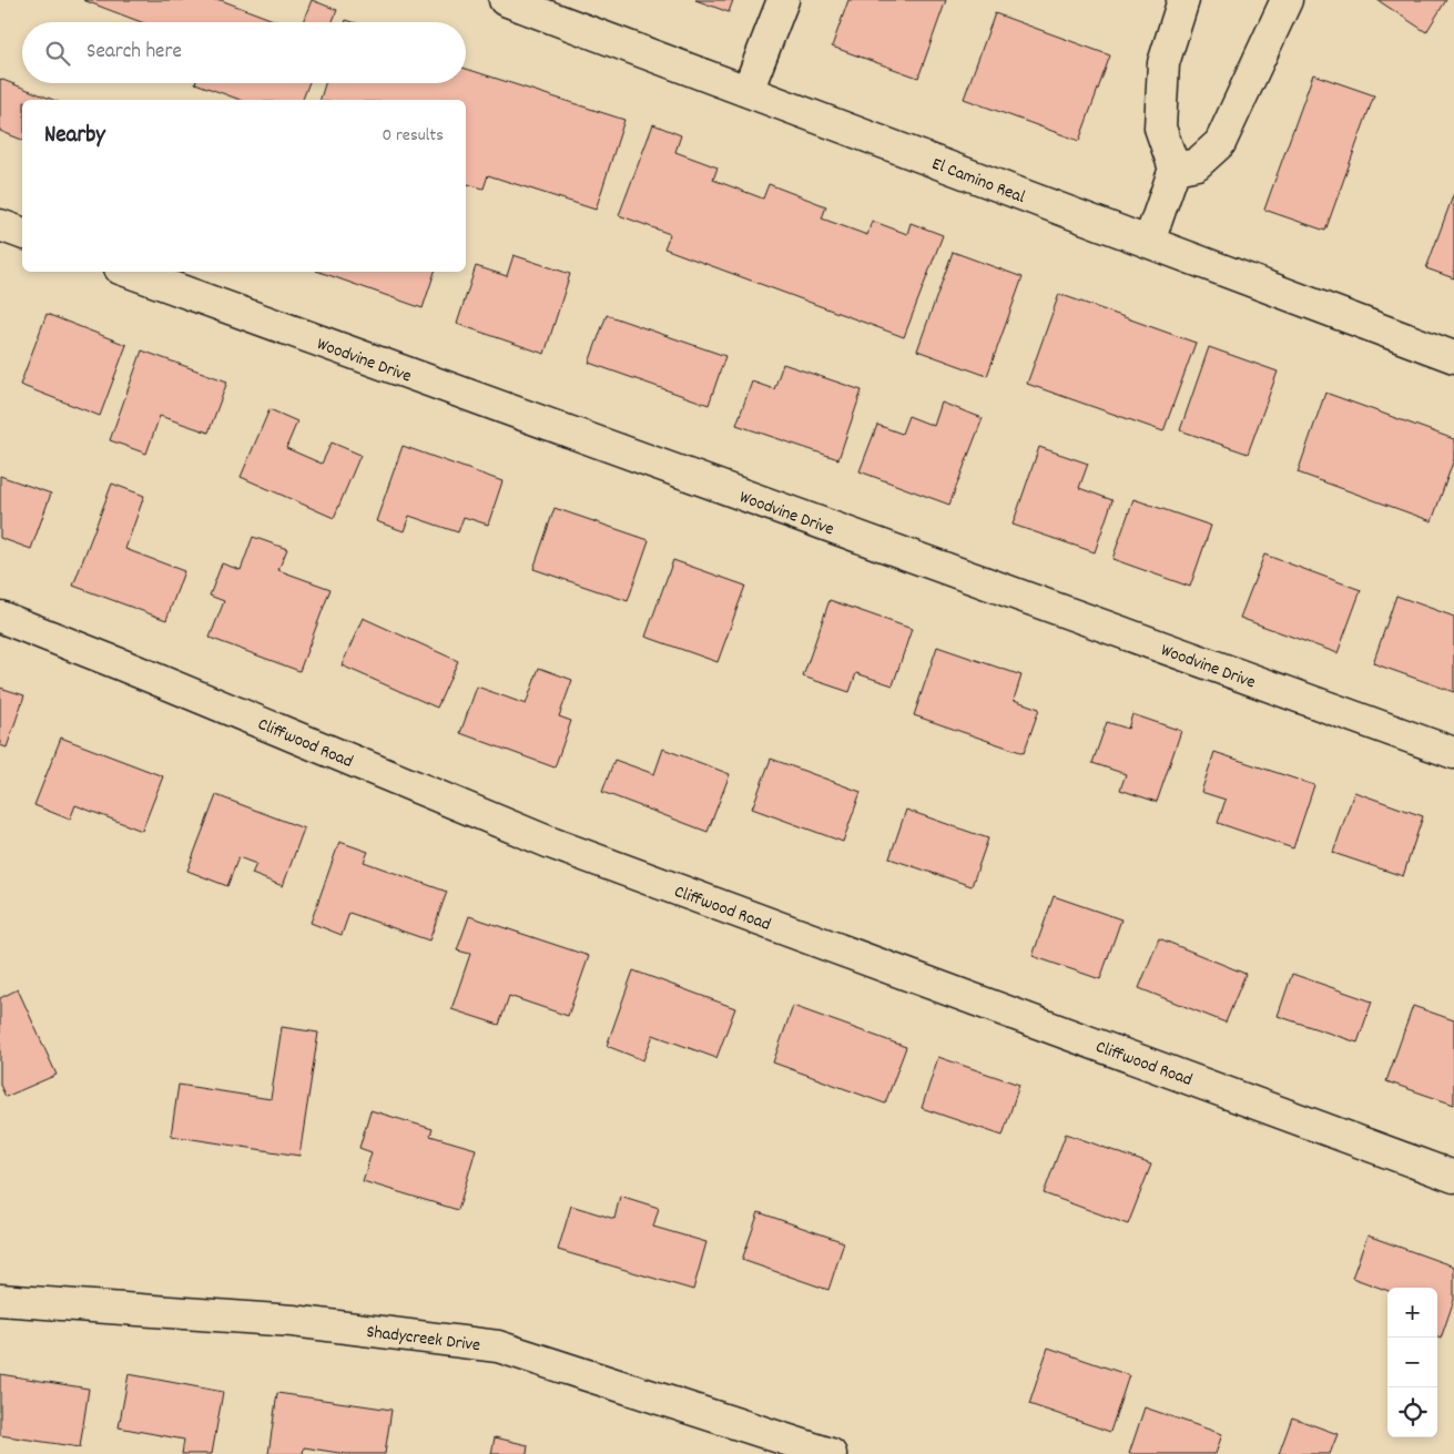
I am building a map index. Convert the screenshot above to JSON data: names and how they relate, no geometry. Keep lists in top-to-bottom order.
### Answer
{
  "streets": {
    "street": [
      "El Camino Real",
      "Woodvine Drive",
      "Cliffwood Road",
      "Shadycreek Drive"
    ]
  },
  "page": {
    "search": "Search here",
    "heading": ["Nearby", "0 results"],
    "map_buttons": ["+", "−"]
  }
}
